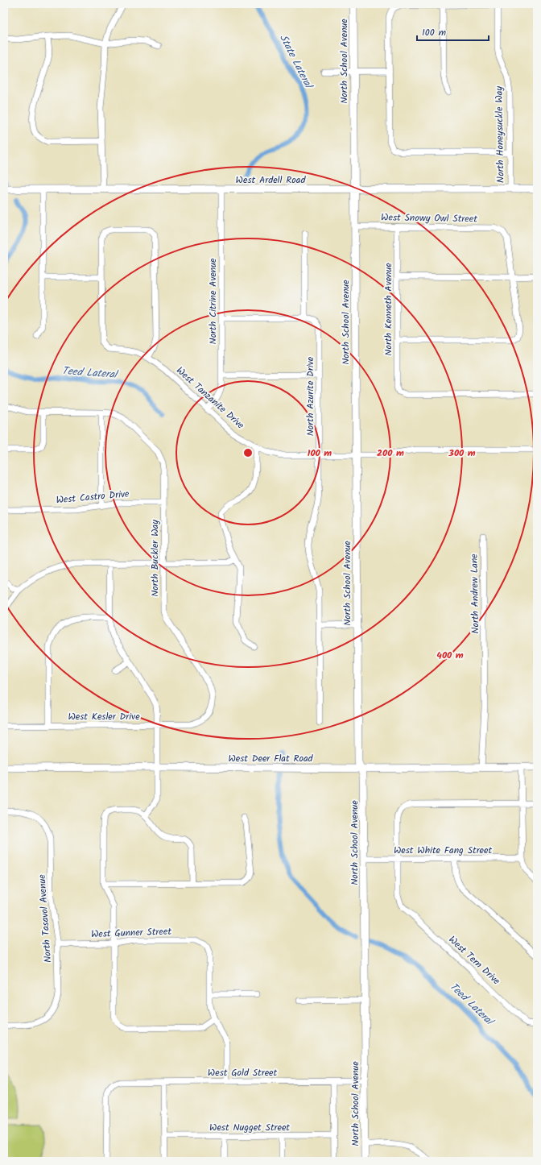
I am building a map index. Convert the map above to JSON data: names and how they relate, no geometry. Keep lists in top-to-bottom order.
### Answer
{
  "streets": {
    "street": [
      "North School Avenue",
      "North Honeysuckle Way",
      "West Ardell Road",
      "West Snowy Owl Street",
      "North Citrine Avenue",
      "North Kenneth Avenue",
      "North Azurite Drive",
      "West Tanzanite Drive",
      "West Castro Drive",
      "North Buckler Way",
      "North Andrew Lane",
      "West Kesler Drive",
      "West Deer Flat Road",
      "West White Fang Street",
      "North Tasavol Avenue",
      "West Gunner Street",
      "West Tern Drive",
      "West Gold Street",
      "West Nugget Street"
    ]
  },
  "crossings": [
    ["North School Avenue", "West Ardell Road"],
    ["North School Avenue", "West Snowy Owl Street"],
    ["North School Avenue", "West Tanzanite Drive"],
    ["North School Avenue", "West Deer Flat Road"],
    ["North School Avenue", "West White Fang Street"],
    ["North School Avenue", "West Gold Street"],
    ["North Honeysuckle Way", "West Ardell Road"],
    ["West Ardell Road", "North Citrine Avenue"],
    ["West Snowy Owl Street", "North Kenneth Avenue"],
    ["North Citrine Avenue", "West Tanzanite Drive"],
    ["North Azurite Drive", "West Tanzanite Drive"],
    ["West Castro Drive", "North Buckler Way"],
    ["North Buckler Way", "West Kesler Drive"],
    ["North Andrew Lane", "West Deer Flat Road"],
    ["West White Fang Street", "West Tern Drive"],
    ["North Tasavol Avenue", "West Gunner Street"]
  ],
  "water": ["State Lateral", "Teed Lateral"],
  "scale_bar": "100 m",
  "rings": [
    "100 m",
    "200 m",
    "300 m",
    "400 m"
  ]
}
